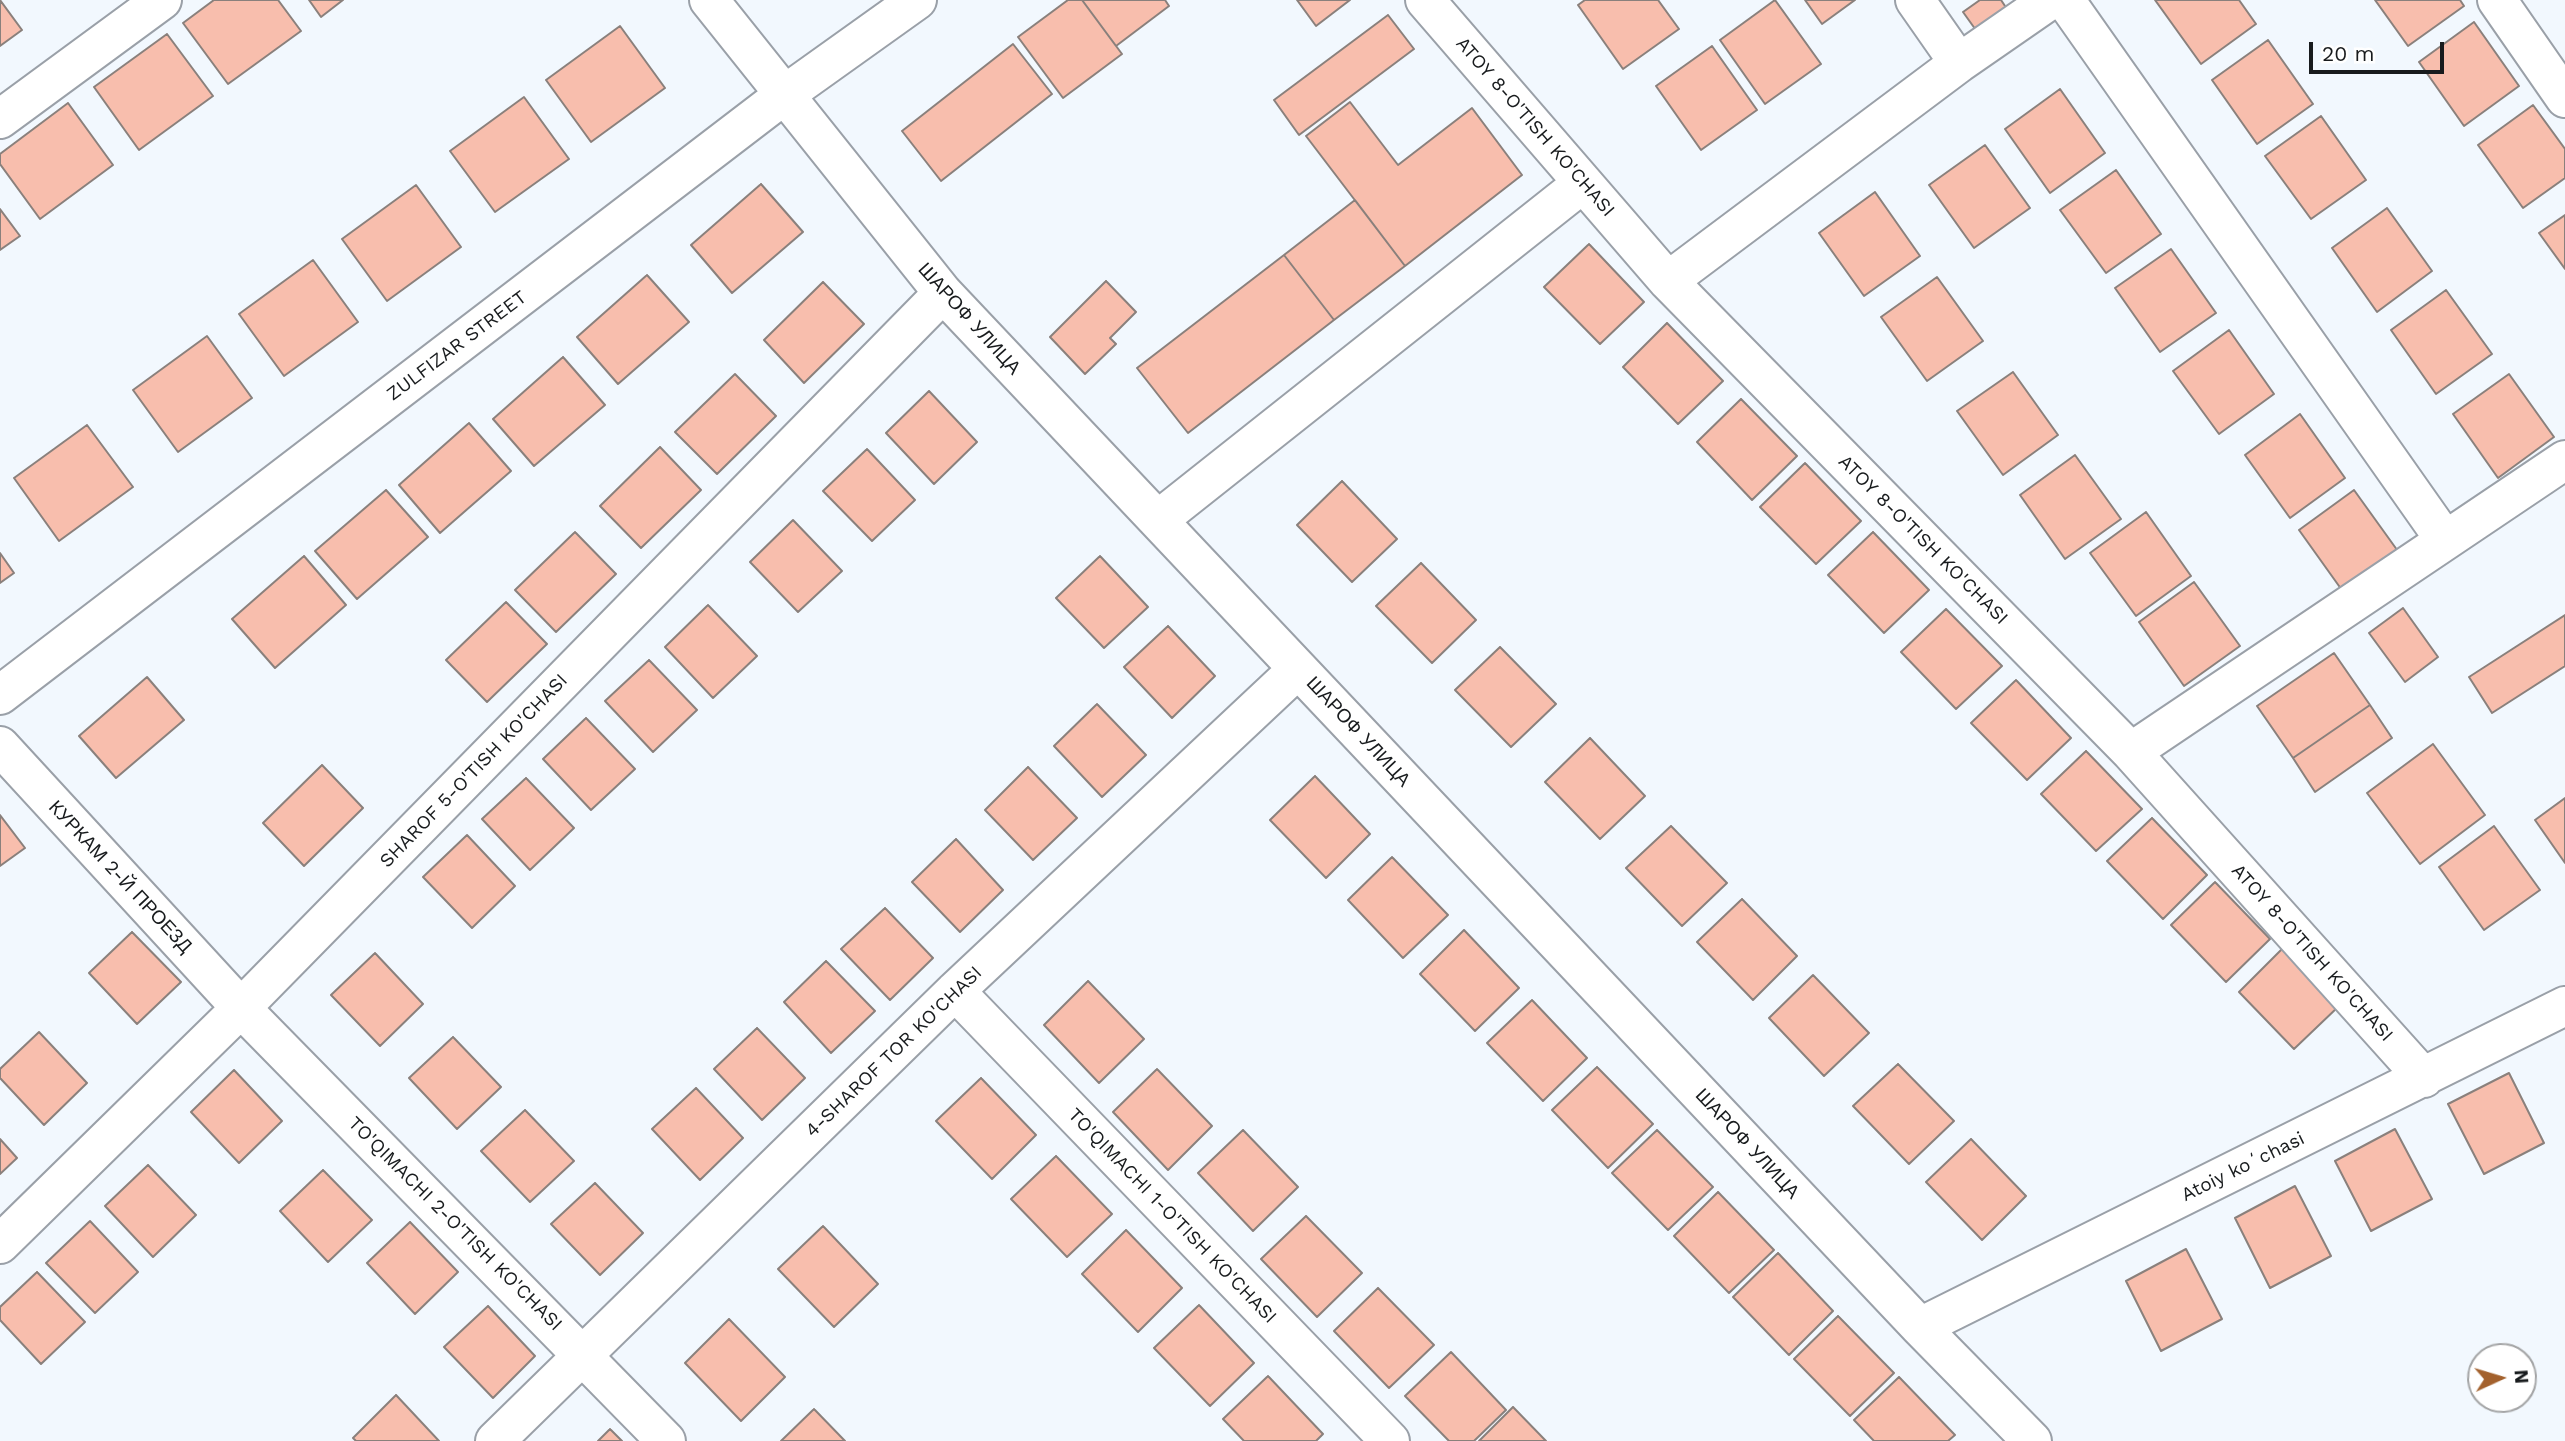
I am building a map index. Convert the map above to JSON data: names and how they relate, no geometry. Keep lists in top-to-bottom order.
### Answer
{
  "streets": {
    "street": [
      "ATOY 8-O'TISH KO'CHASI",
      "ШАРОФ УЛИЦА",
      "ZULFIZAR STREET",
      "SHAROF 5-O'TISH KO'CHASI",
      "КУРКАМ 2-Й ПРОЕЗД",
      "4-SHAROF TOR KO'CHASI",
      "Atoiy koʻchasi",
      "TO'QIMACHI 1-O'TISH KO'CHASI",
      "TO'QIMACHI 2-O'TISH KO'CHASI"
    ]
  },
  "crossings": [
    ["ATOY 8-O'TISH KO'CHASI", "Atoiy koʻchasi"],
    ["ШАРОФ УЛИЦА", "ZULFIZAR STREET"],
    ["ШАРОФ УЛИЦА", "SHAROF 5-O'TISH KO'CHASI"],
    ["ШАРОФ УЛИЦА", "4-SHAROF TOR KO'CHASI"],
    ["ШАРОФ УЛИЦА", "Atoiy koʻchasi"],
    ["SHAROF 5-O'TISH KO'CHASI", "КУРКАМ 2-Й ПРОЕЗД"],
    ["SHAROF 5-O'TISH KO'CHASI", "TO'QIMACHI 2-O'TISH KO'CHASI"],
    ["КУРКАМ 2-Й ПРОЕЗД", "TO'QIMACHI 2-O'TISH KO'CHASI"],
    ["4-SHAROF TOR KO'CHASI", "TO'QIMACHI 1-O'TISH KO'CHASI"],
    ["4-SHAROF TOR KO'CHASI", "TO'QIMACHI 2-O'TISH KO'CHASI"]
  ],
  "scale_bar": "20 m",
  "north": "right"
}
